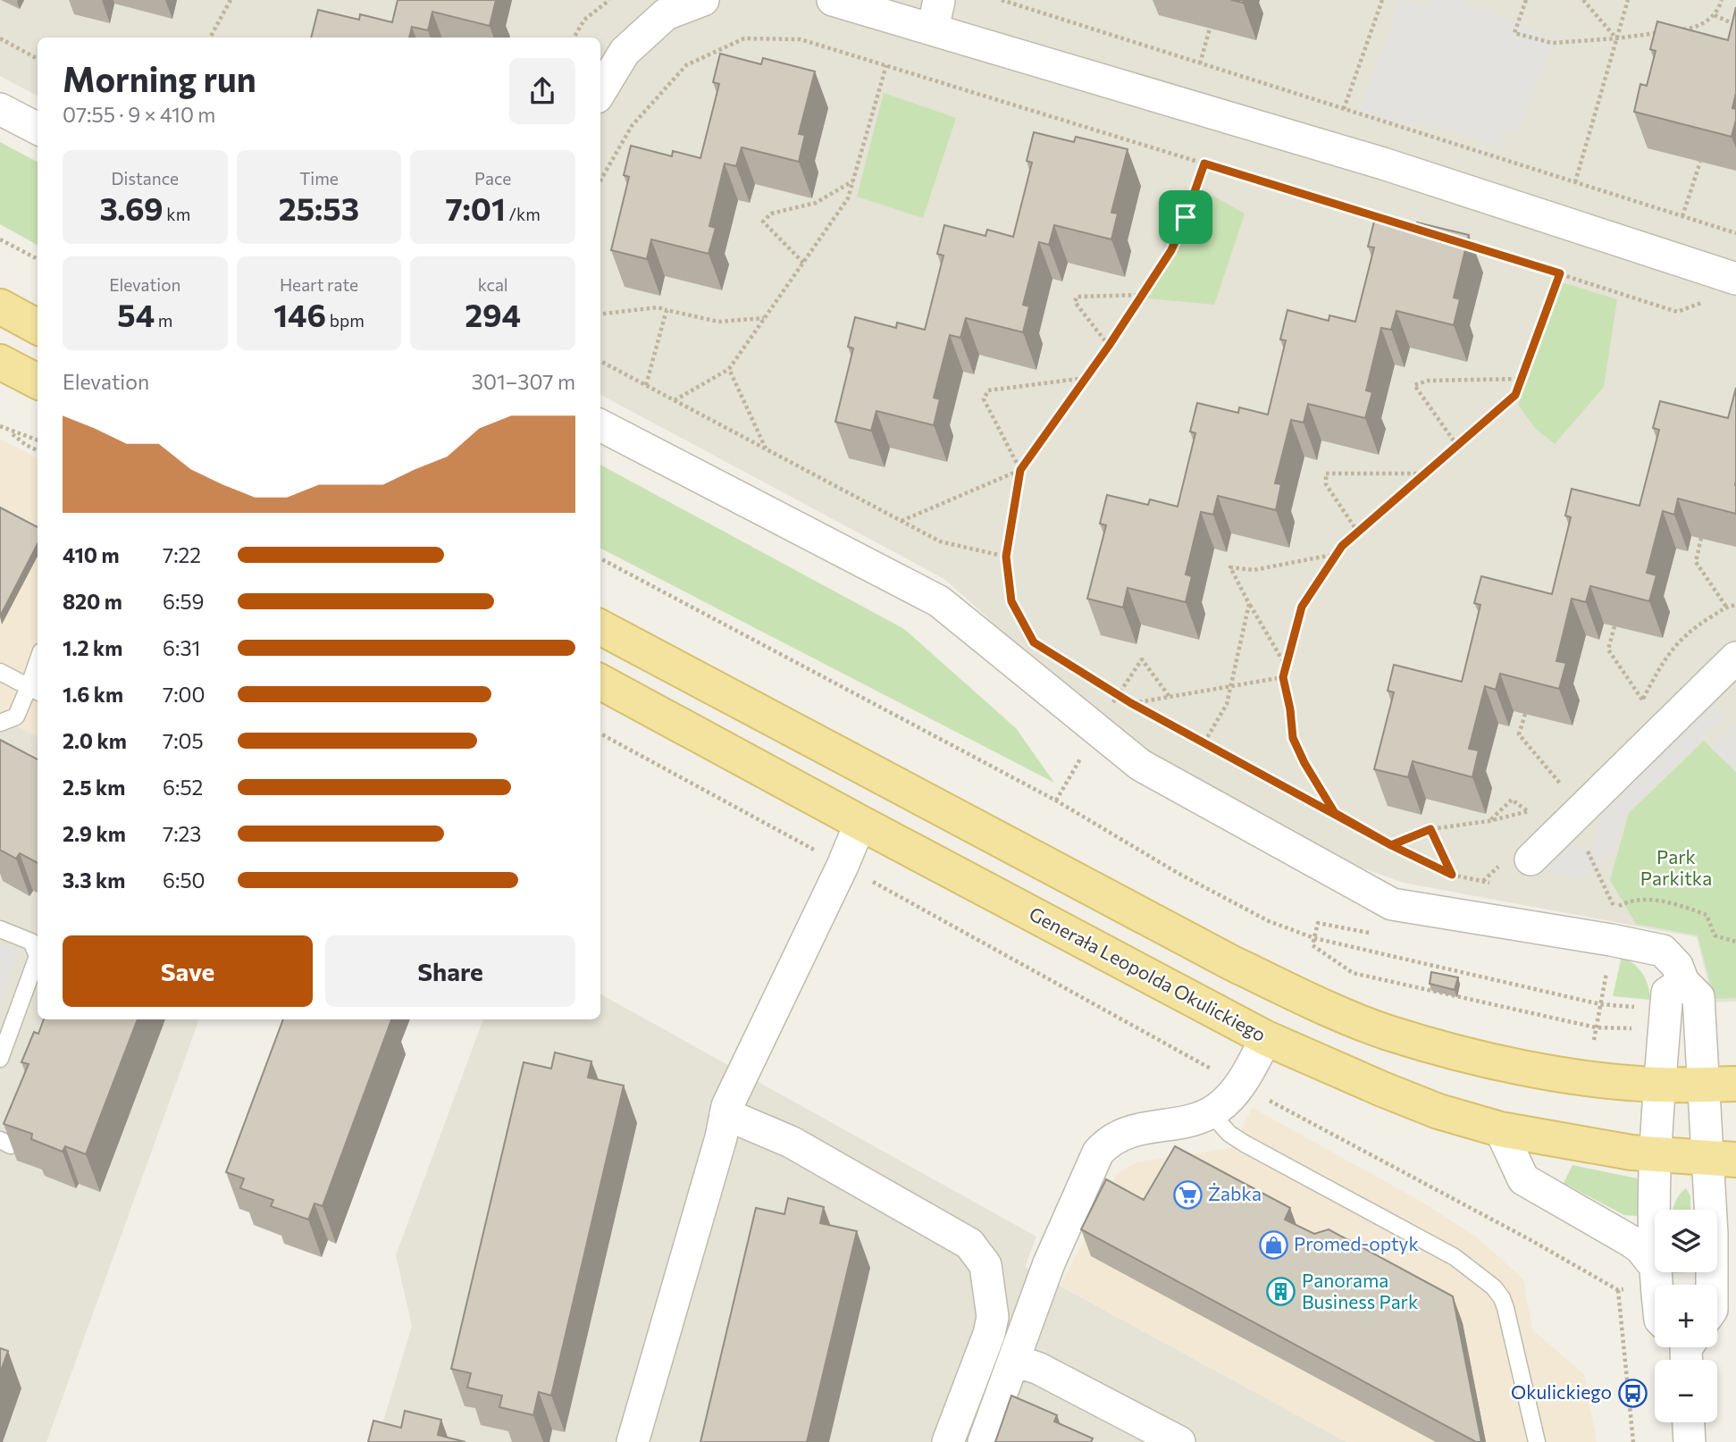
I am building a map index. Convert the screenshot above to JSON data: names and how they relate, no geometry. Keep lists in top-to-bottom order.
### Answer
{
  "streets": {
    "main road": ["Generała Leopolda Okulickiego"]
  },
  "parks": ["Park Parkitka"],
  "places": {
    "supermarket": ["Żabka"],
    "shop": ["Promed-optyk"],
    "building": ["Panorama Business Park"],
    "bus stop": ["Okulickiego"]
  },
  "page": {
    "heading": ["Morning run", "07:55 · 9 × 410 m"],
    "stats": [
      ["Distance", "3.69 km"],
      ["Time", "25:53"],
      ["Pace", "7:01 /km"],
      ["Elevation", "54 m"],
      ["Heart rate", "146 bpm"],
      ["kcal", "294"]
    ],
    "chart": ["Elevation", "301–307 m"],
    "list": [
      {
        "name": "410 m",
        "note": "7:22"
      },
      {
        "name": "820 m",
        "note": "6:59"
      },
      {
        "name": "1.2 km",
        "note": "6:31"
      },
      {
        "name": "1.6 km",
        "note": "7:00"
      },
      {
        "name": "2.0 km",
        "note": "7:05"
      },
      {
        "name": "2.5 km",
        "note": "6:52"
      },
      {
        "name": "2.9 km",
        "note": "7:23"
      },
      {
        "name": "3.3 km",
        "note": "6:50"
      }
    ],
    "buttons": ["Save", "Share"],
    "map_buttons": ["+", "−"]
  }
}
